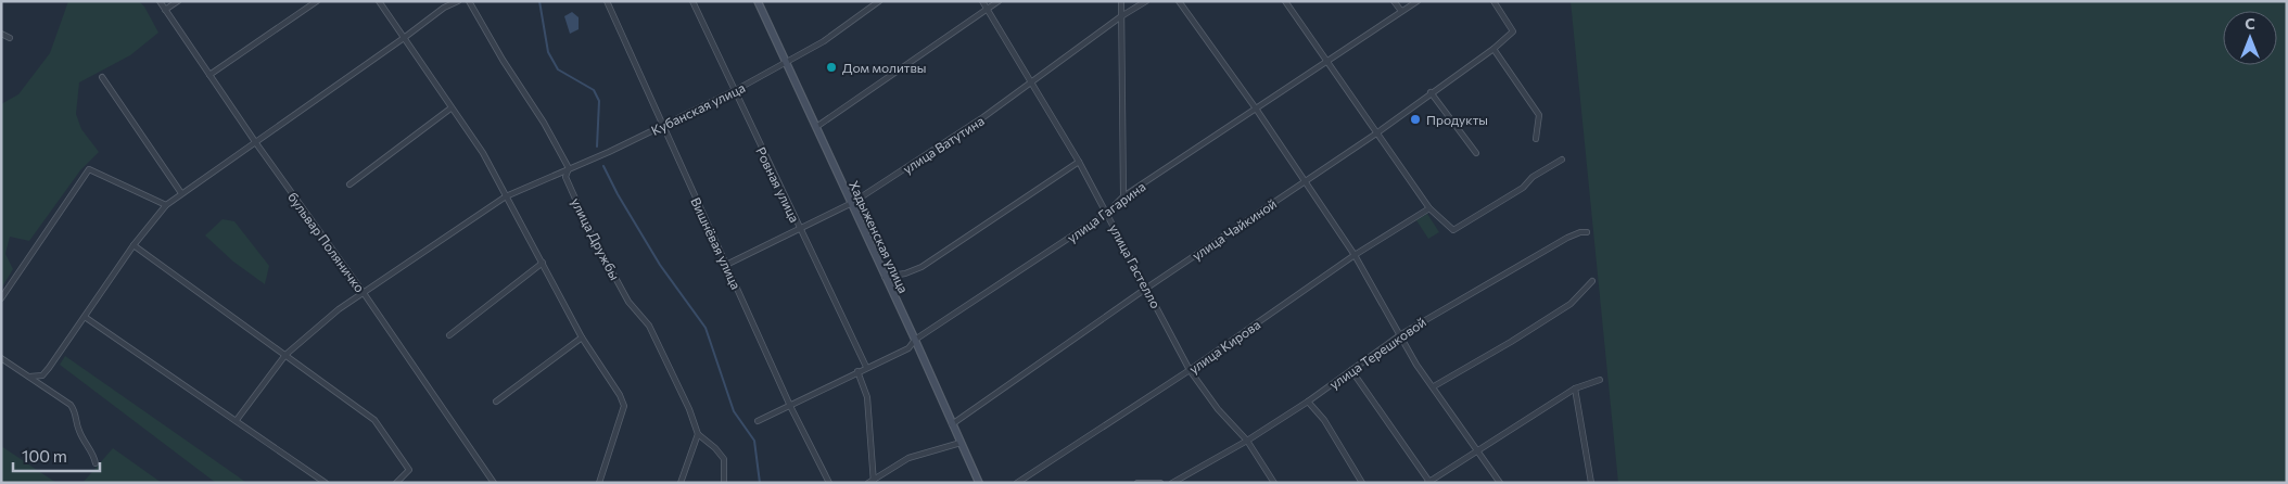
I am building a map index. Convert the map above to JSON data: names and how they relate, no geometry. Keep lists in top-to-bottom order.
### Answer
{
  "streets": {
    "main road": ["Хадыженская улица"],
    "street": [
      "Кубанская улица",
      "улица Ватутина",
      "Ровная улица",
      "улица Гагарина",
      "улица Чайкиной",
      "улица Дружбы",
      "бульвар Поляничко",
      "Вишнёвая улица",
      "улица Гастелло",
      "улица Кирова",
      "улица Терешковой"
    ]
  },
  "crossings": [
    ["Кубанская улица", "Ровная улица"],
    ["Кубанская улица", "Хадыженская улица"],
    ["Кубанская улица", "улица Дружбы"],
    ["Кубанская улица", "бульвар Поляничко"],
    ["Кубанская улица", "Вишнёвая улица"],
    ["улица Ватутина", "Ровная улица"],
    ["улица Ватутина", "Хадыженская улица"],
    ["улица Ватутина", "Вишнёвая улица"],
    ["улица Ватутина", "улица Гастелло"],
    ["Ровная улица", "улица Гагарина"],
    ["улица Гагарина", "Хадыженская улица"],
    ["улица Гагарина", "Вишнёвая улица"],
    ["улица Гагарина", "улица Гастелло"],
    ["улица Чайкиной", "Хадыженская улица"],
    ["улица Чайкиной", "улица Гастелло"],
    ["улица Гастелло", "улица Кирова"],
    ["улица Гастелло", "улица Терешковой"]
  ],
  "places": ["Дом молитвы", "Продукты"],
  "scale_bar": "100 m",
  "north": "top"
}
